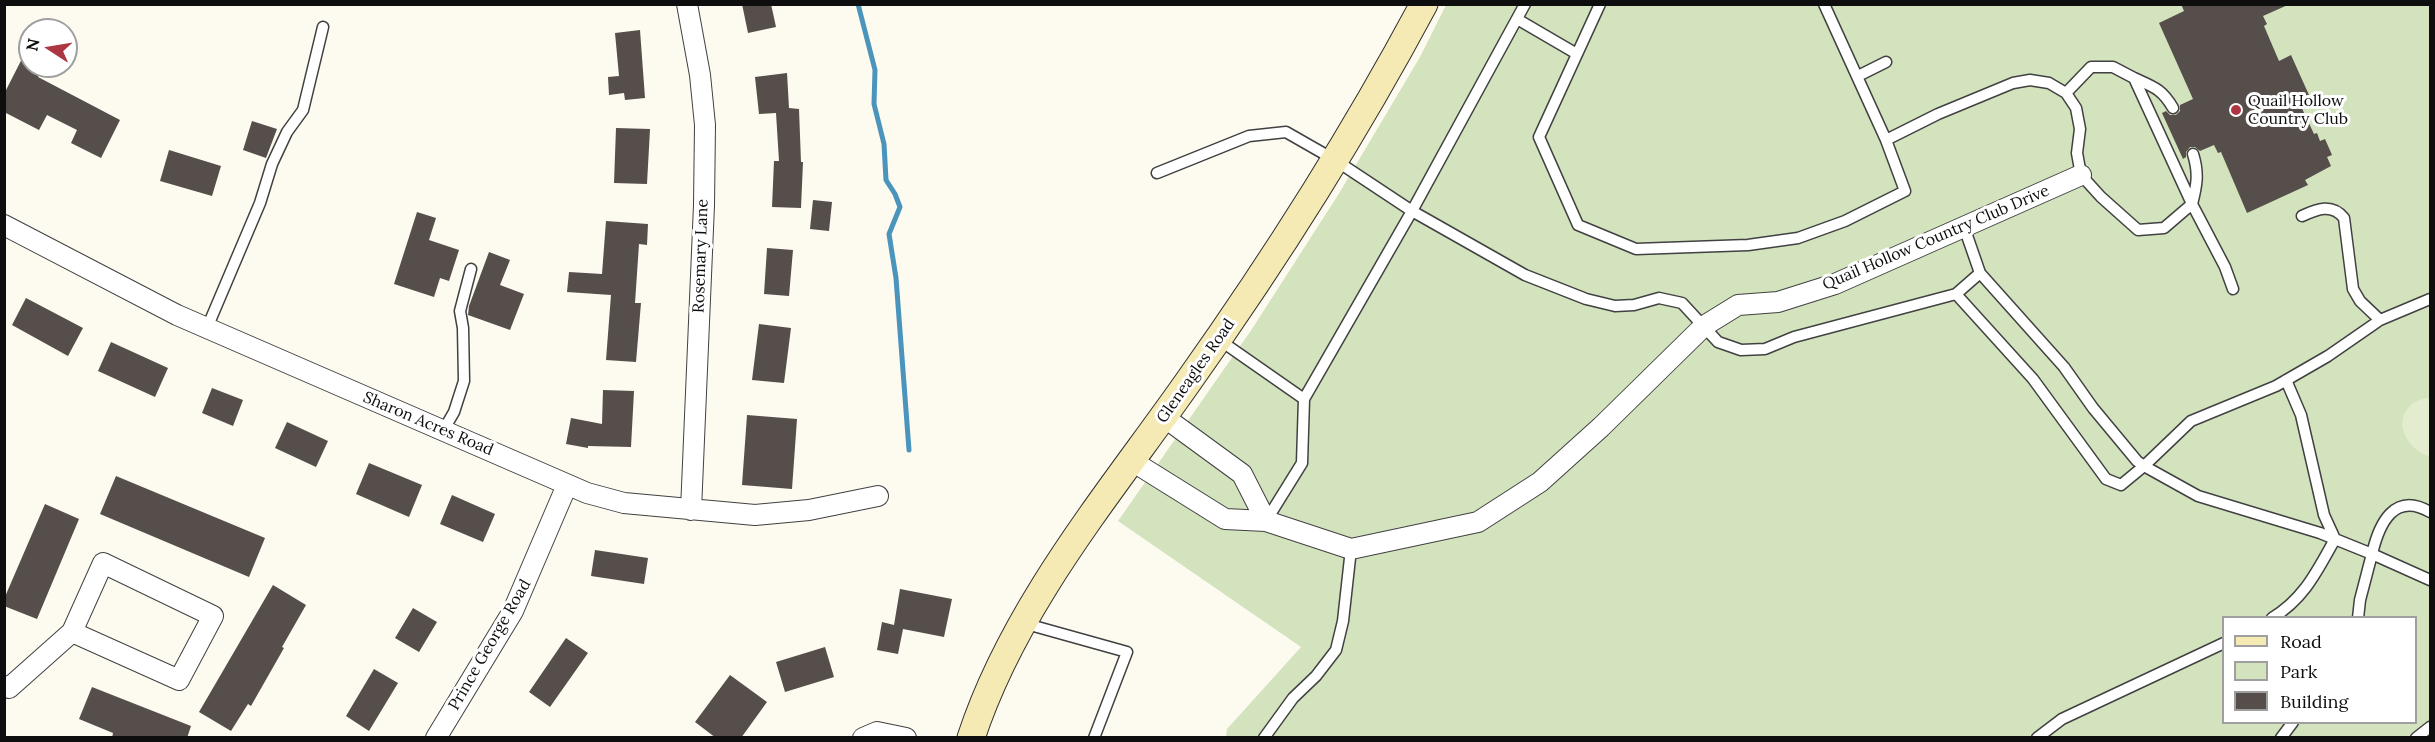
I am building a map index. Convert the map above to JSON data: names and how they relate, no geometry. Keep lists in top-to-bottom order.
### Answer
{
  "streets": {
    "street": [
      "Quail Hollow Country Club Drive",
      "Rosemary Lane",
      "Gleneagles Road",
      "Sharon Acres Road",
      "Prince George Road"
    ]
  },
  "crossings": [
    ["Rosemary Lane", "Sharon Acres Road"],
    ["Sharon Acres Road", "Prince George Road"]
  ],
  "places": ["Quail Hollow Country Club"],
  "legend": ["Road", "Park", "Building"],
  "north": "left"
}
